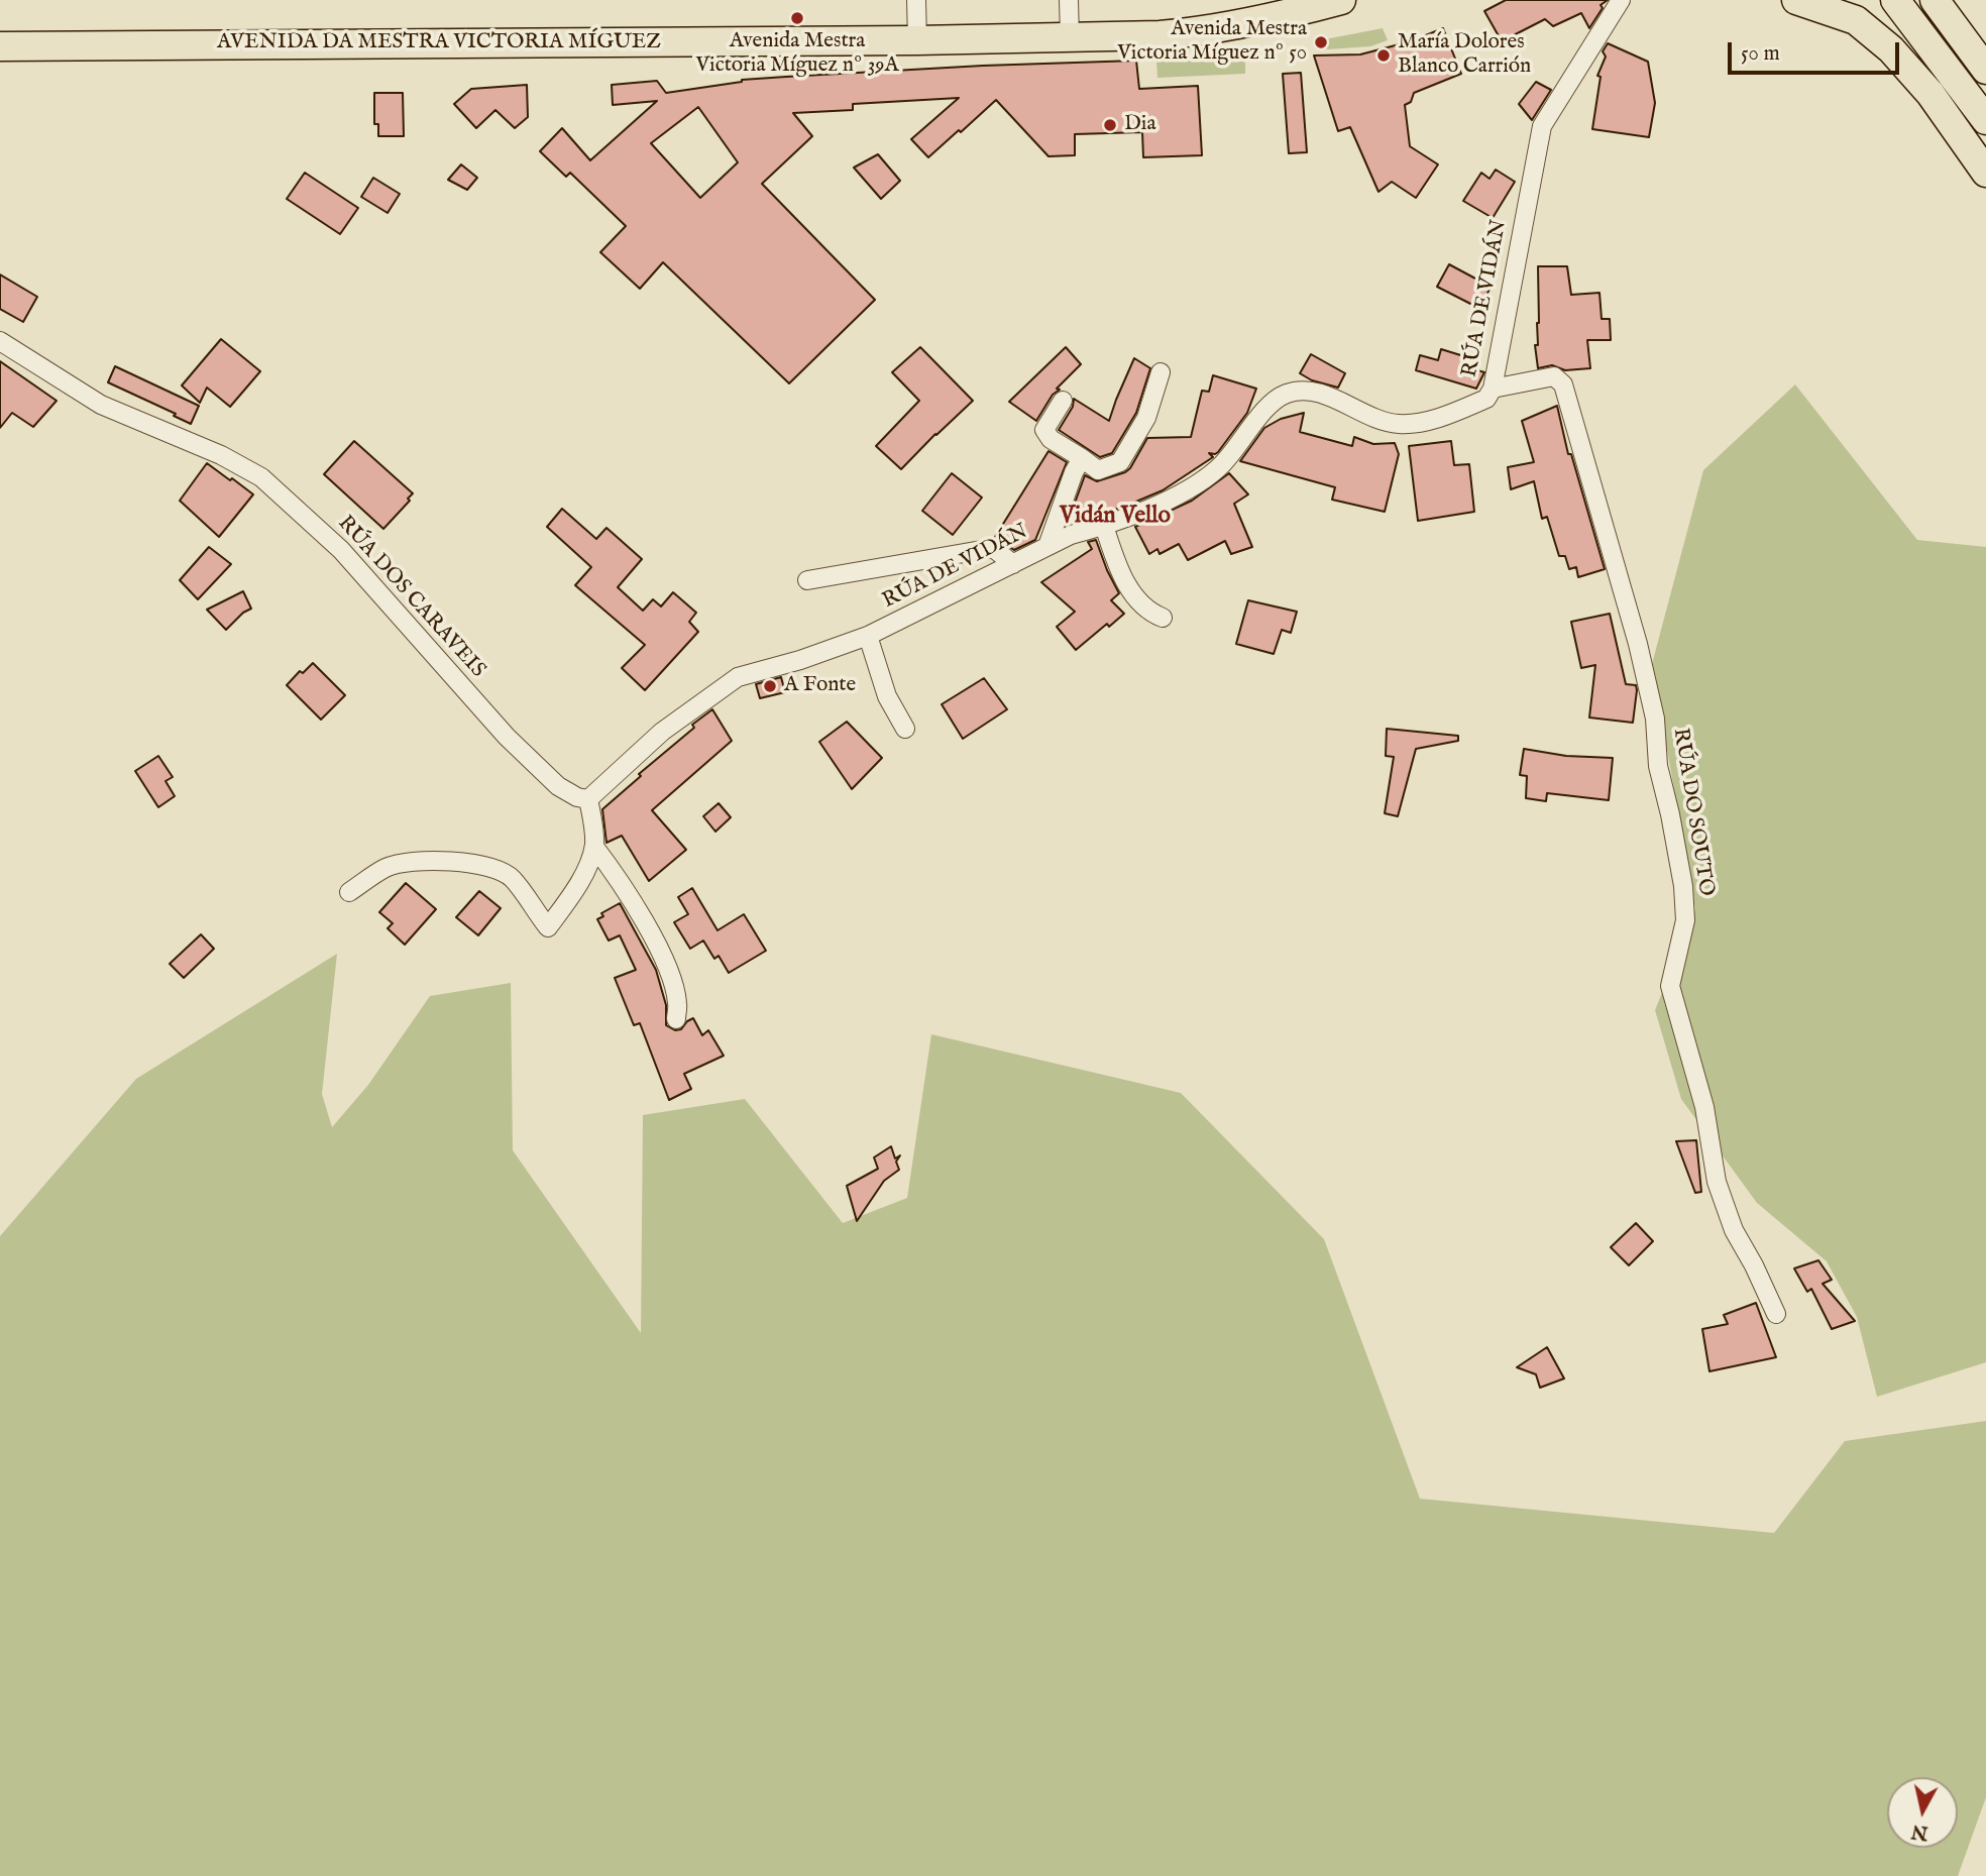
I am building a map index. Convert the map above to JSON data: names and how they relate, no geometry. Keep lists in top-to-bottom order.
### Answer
{
  "streets": {
    "main road": ["AVENIDA DA MESTRA VICTORIA MÍGUEZ"],
    "street": ["RÚA DE VIDÁN", "RÚA DOS CARAVEIS", "RÚA DO SOUTO"]
  },
  "crossings": [
    ["RÚA DE VIDÁN", "RÚA DOS CARAVEIS"],
    ["RÚA DE VIDÁN", "RÚA DO SOUTO"]
  ],
  "districts": ["Vidán Vello"],
  "places": [
    "Avenida Mestra Victoria Míguez nº 39A",
    "Avenida Mestra Victoria Míguez nº 50",
    "María Dolores Blanco Carrión",
    "Dia",
    "A Fonte"
  ],
  "scale_bar": "50 m",
  "north": "bottom"
}
